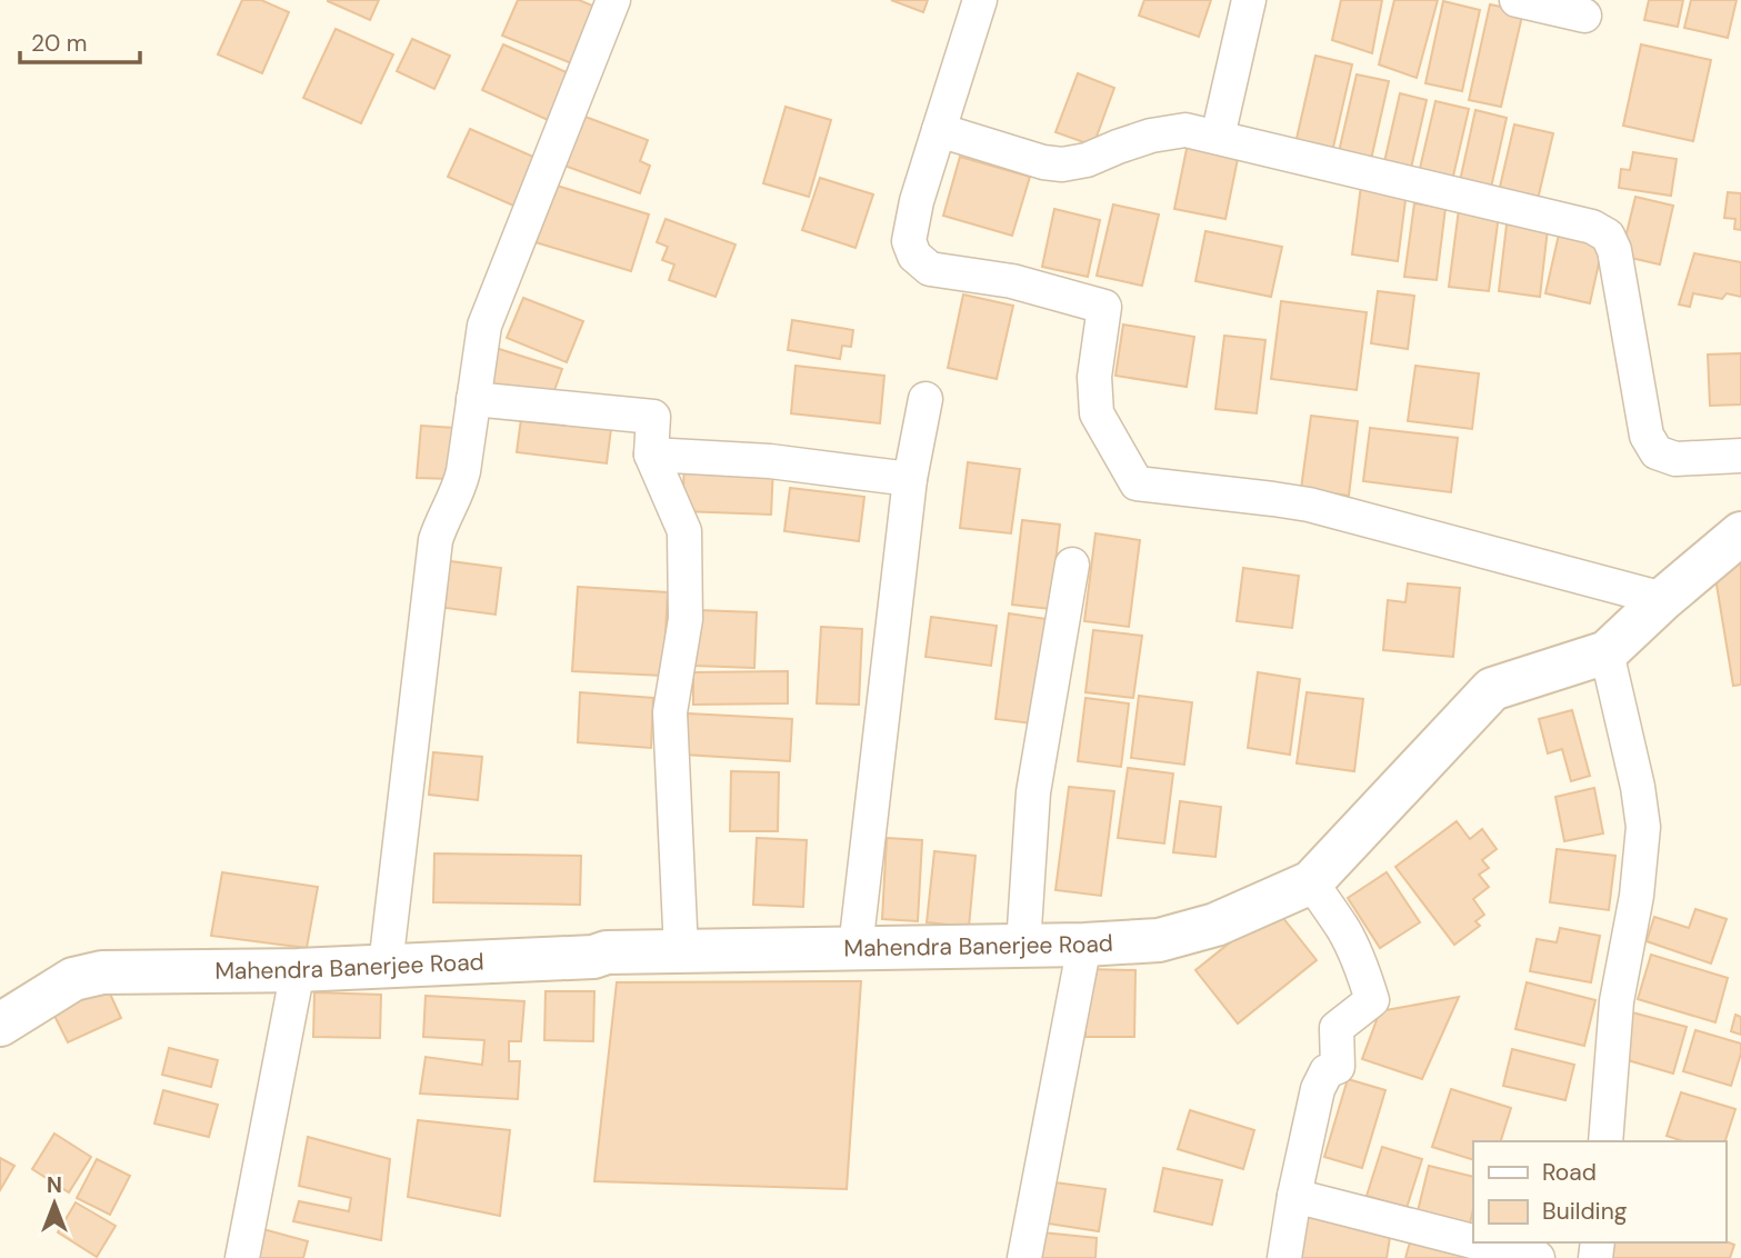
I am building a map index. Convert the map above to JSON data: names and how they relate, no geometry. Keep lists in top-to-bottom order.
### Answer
{
  "streets": {
    "street": ["Mahendra Banerjee Road"]
  },
  "legend": ["Road", "Building"],
  "scale_bar": "20 m",
  "north": "top"
}
